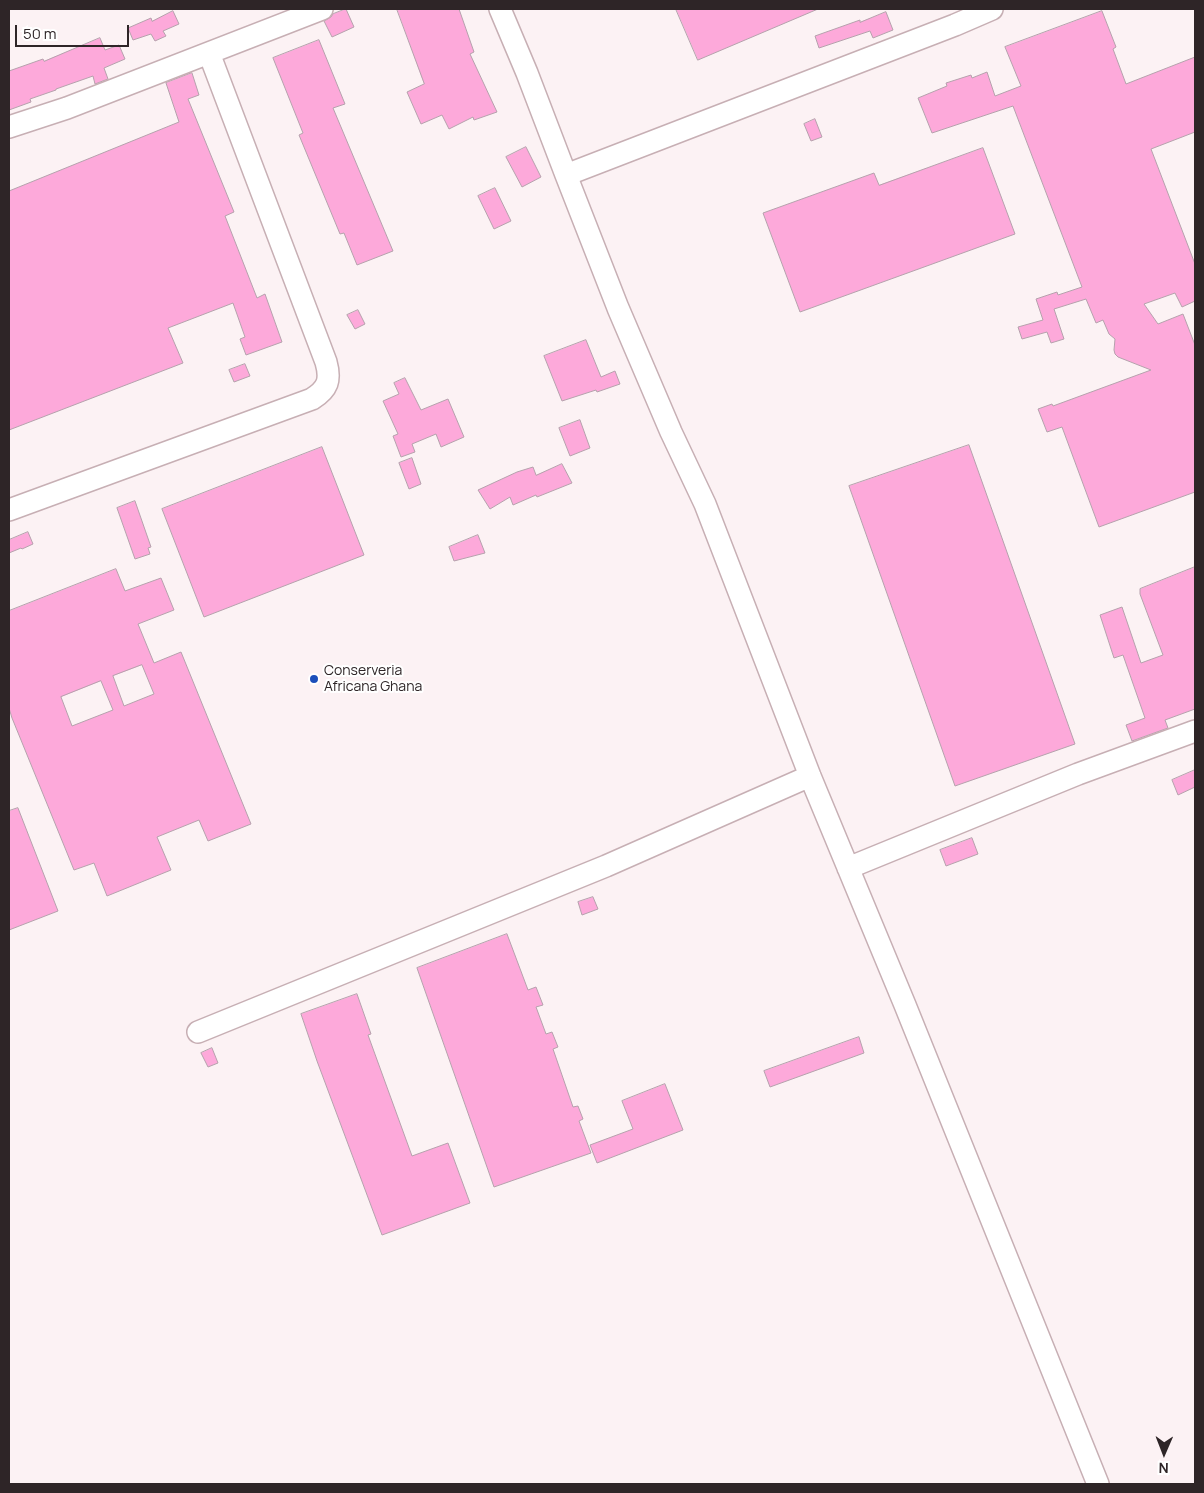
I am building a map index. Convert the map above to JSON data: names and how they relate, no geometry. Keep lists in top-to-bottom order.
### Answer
{
  "places": ["Conserveria Africana Ghana"],
  "scale_bar": "50 m",
  "north": "bottom"
}
